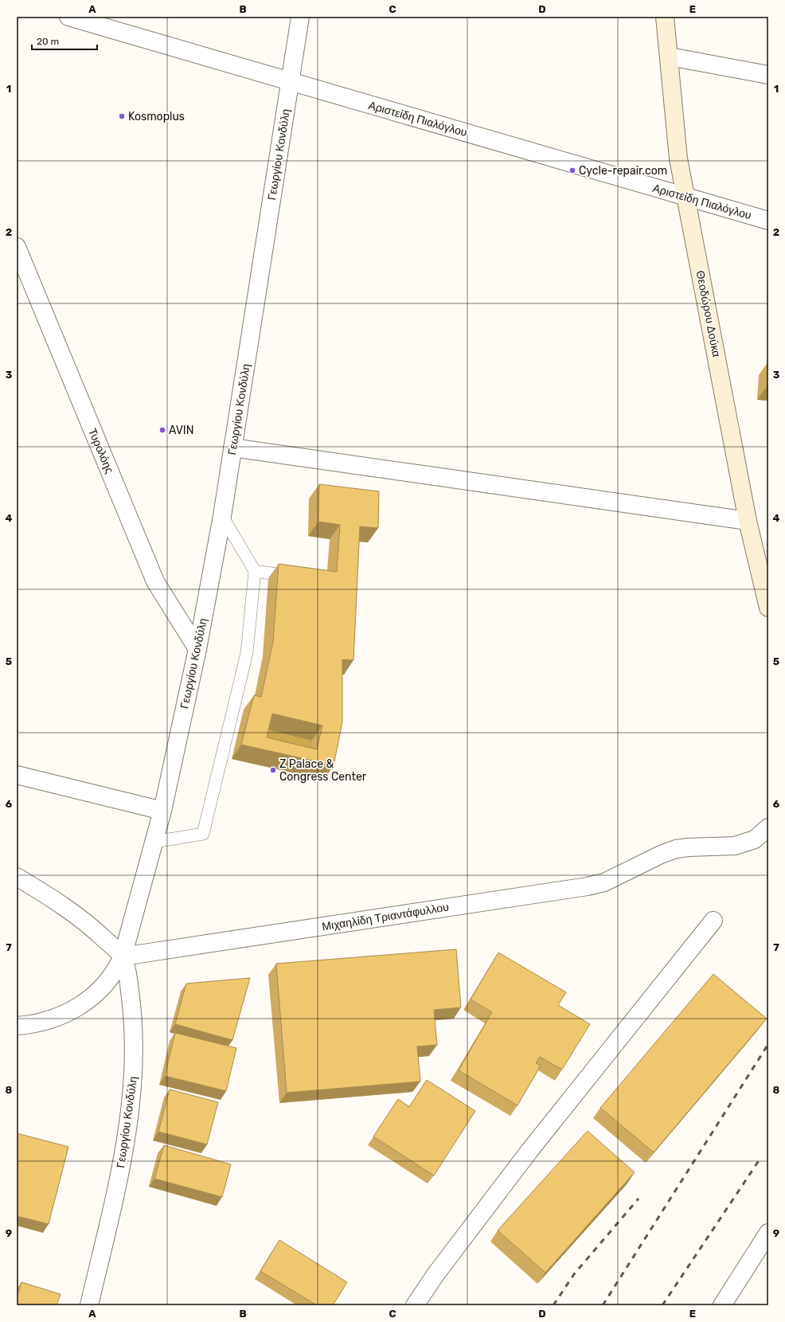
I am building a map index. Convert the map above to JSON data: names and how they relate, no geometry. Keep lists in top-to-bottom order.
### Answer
{
  "streets": {
    "main road": ["Θεοδώρου Δούκα"],
    "street": [
      "Αριστείδη Πιαλόγλου",
      "Γεωργίου Κονδύλη",
      "Τυρολόης",
      "Μιχαηλίδη Τριαντάφυλλου"
    ]
  },
  "crossings": [
    ["Αριστείδη Πιαλόγλου", "Γεωργίου Κονδύλη"],
    ["Αριστείδη Πιαλόγλου", "Θεοδώρου Δούκα"],
    ["Γεωργίου Κονδύλη", "Τυρολόης"],
    ["Γεωργίου Κονδύλη", "Μιχαηλίδη Τριαντάφυλλου"]
  ],
  "places": [
    "Kosmoplus",
    "Cycle-repair.com",
    "AVIN",
    "Z Palace & Congress Center"
  ],
  "scale_bar": "20 m",
  "grid": {
    "columns": [
      "A",
      "B",
      "C",
      "D",
      "E"
    ],
    "rows": [
      "1",
      "2",
      "3",
      "4",
      "5",
      "6",
      "7",
      "8",
      "9"
    ]
  }
}
